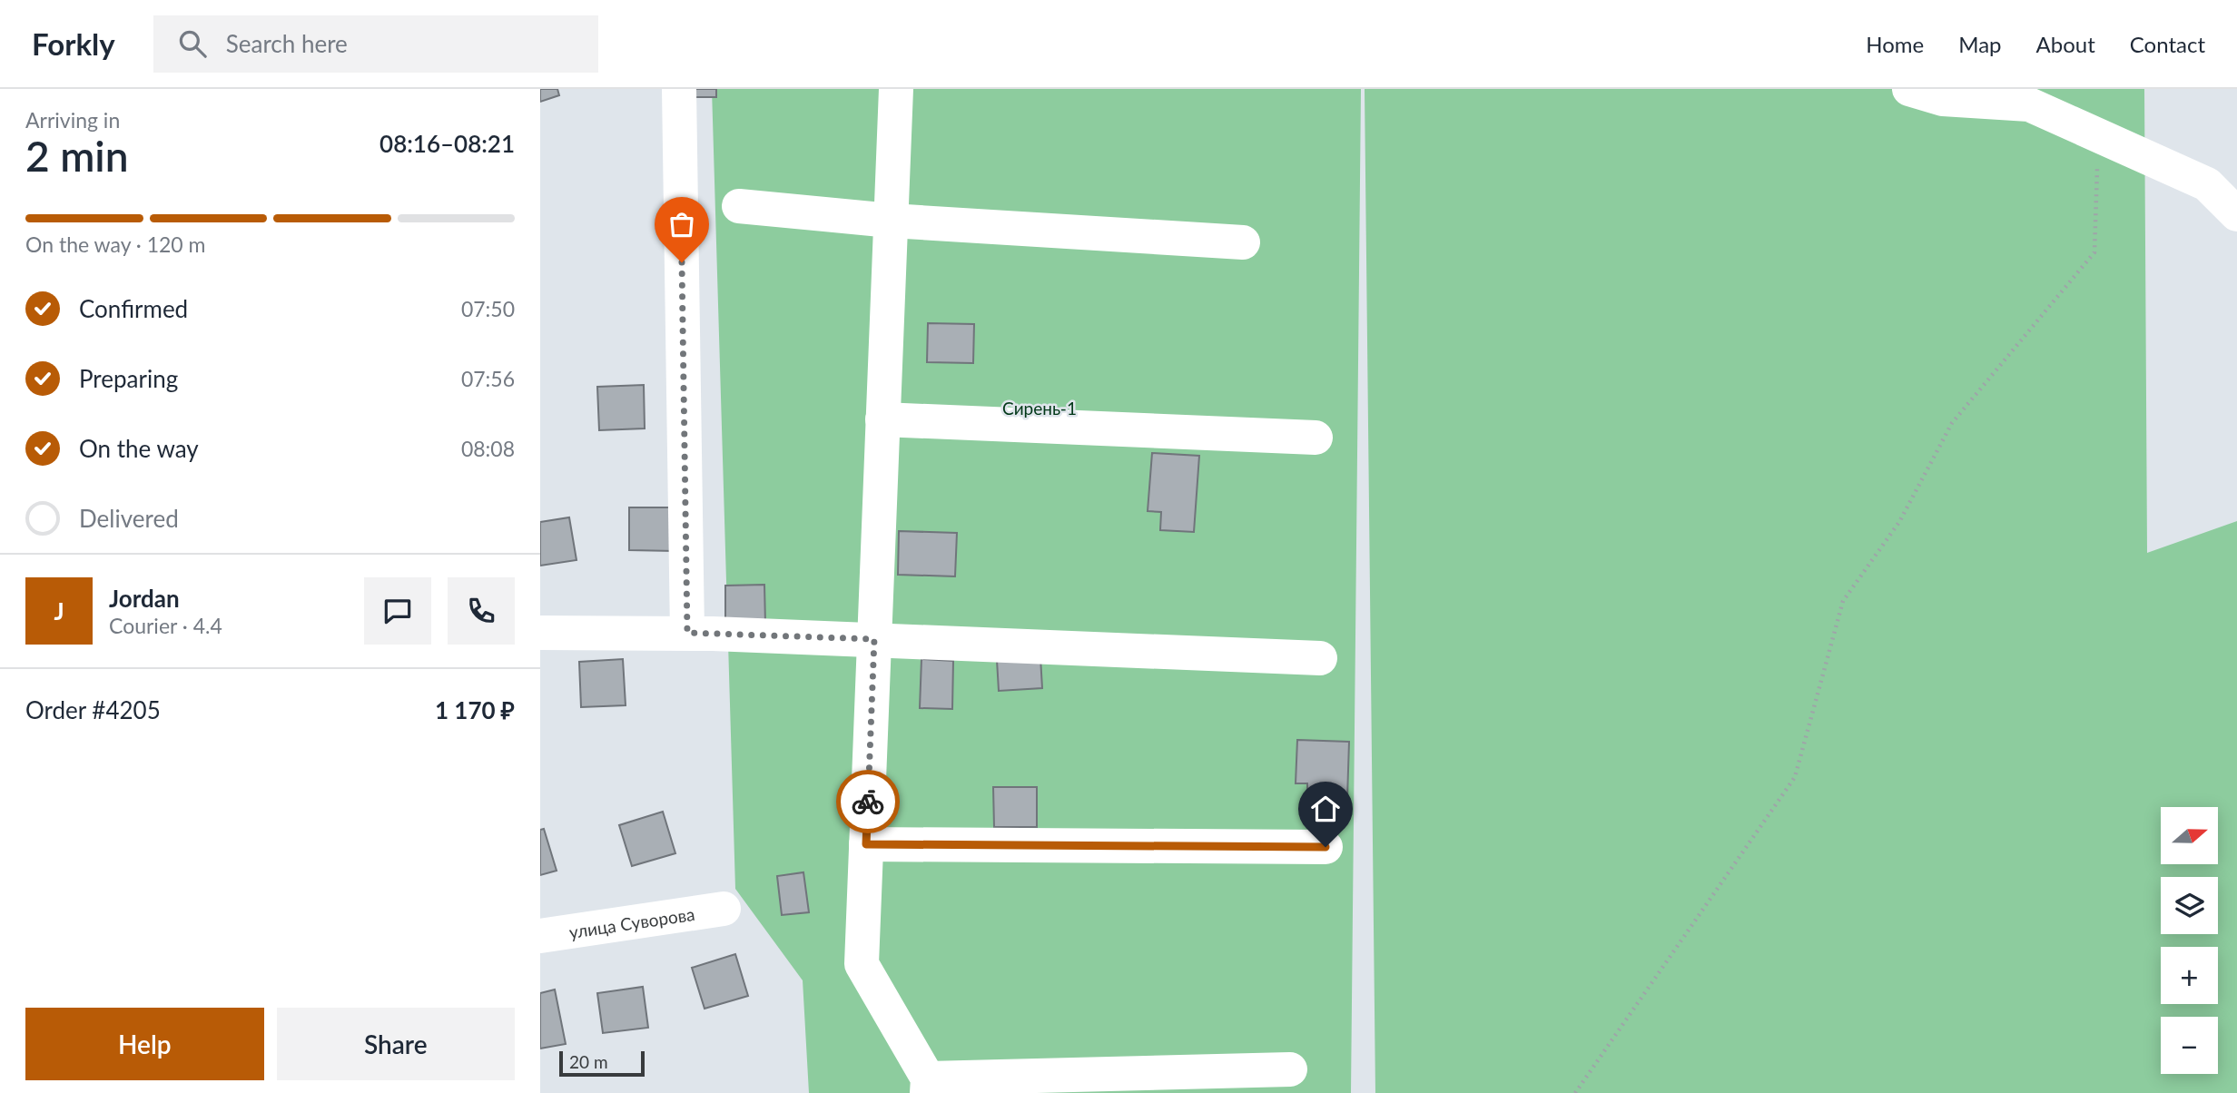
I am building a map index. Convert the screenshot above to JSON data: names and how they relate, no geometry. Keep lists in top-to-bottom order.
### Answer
{
  "streets": {
    "street": ["улица Суворова"]
  },
  "parks": ["Сирень-1"],
  "scale_bar": "20 m",
  "north": "right",
  "page": {
    "header": "Forkly",
    "search": "Search here",
    "nav": [
      "Home",
      "Map",
      "About",
      "Contact"
    ],
    "heading": ["2 min", "Arriving in", "08:16–08:21"],
    "panel": [
      "Jordan",
      "Courier · 4.4",
      "Order #4205",
      "1 170 ₽"
    ],
    "bar": "On the way · 120 m",
    "list": [
      ["Confirmed", "07:50"],
      ["Preparing", "07:56"],
      ["On the way", "08:08"],
      "Delivered"
    ],
    "round": "J",
    "map_buttons": ["+", "−"],
    "buttons": ["Help", "Share"],
    "scale": "20 m"
  }
}
